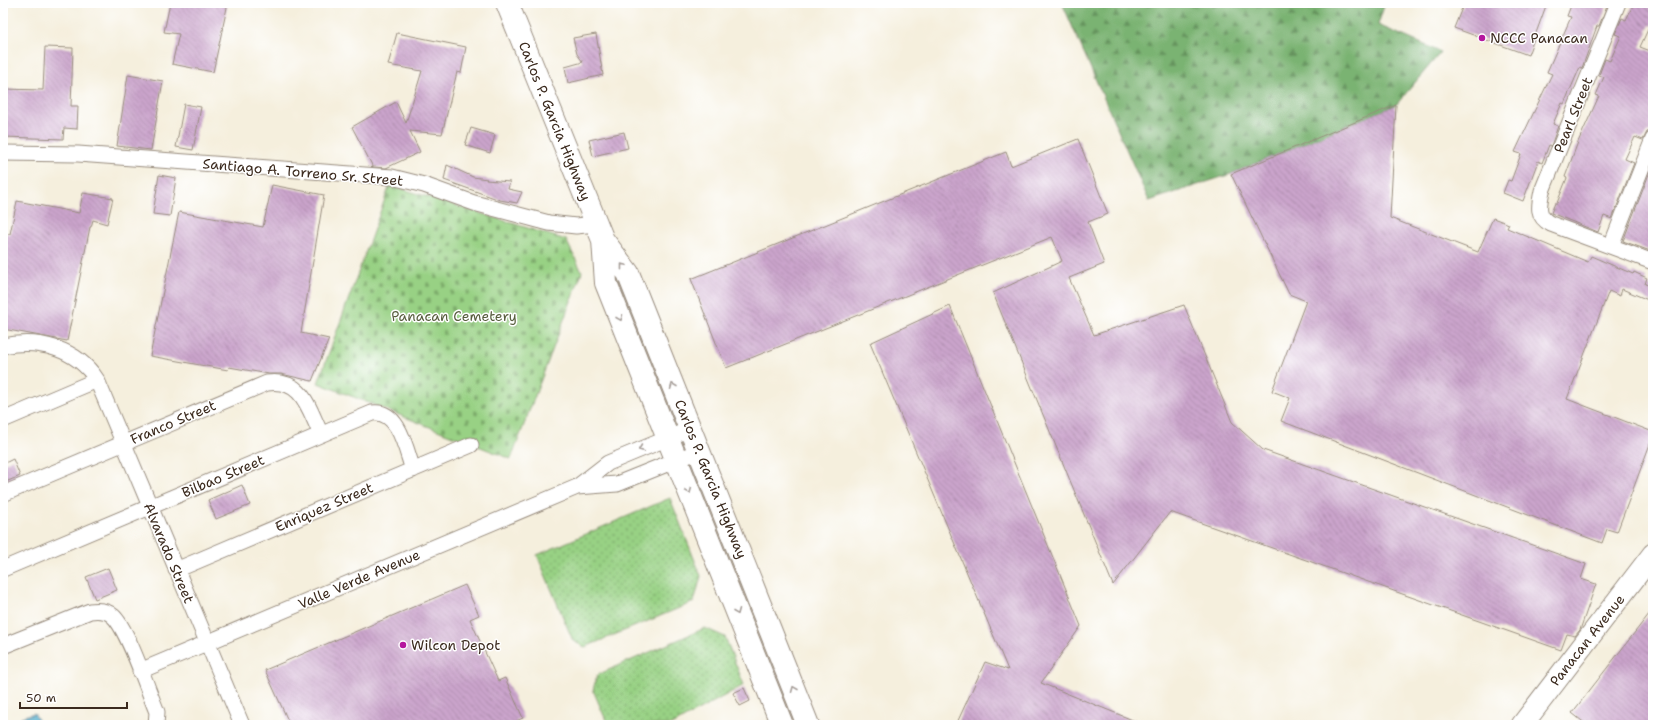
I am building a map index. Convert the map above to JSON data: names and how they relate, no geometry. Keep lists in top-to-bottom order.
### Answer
{
  "streets": {
    "highway": ["Carlos P. Garcia Highway"],
    "street": [
      "Pearl Street",
      "Santiago A. Torreno Sr. Street",
      "Franco Street",
      "Bilbao Street",
      "Enriquez Street",
      "Alvarado Street",
      "Valle Verde Avenue",
      "Panacan Avenue"
    ]
  },
  "crossings": [
    ["Carlos P. Garcia Highway", "Santiago A. Torreno Sr. Street"],
    ["Carlos P. Garcia Highway", "Valle Verde Avenue"],
    ["Franco Street", "Bilbao Street"],
    ["Franco Street", "Alvarado Street"],
    ["Bilbao Street", "Enriquez Street"],
    ["Bilbao Street", "Alvarado Street"],
    ["Enriquez Street", "Alvarado Street"],
    ["Alvarado Street", "Valle Verde Avenue"]
  ],
  "parks": ["Panacan Cemetery"],
  "places": ["NCCC Panacan", "Wilcon Depot"],
  "scale_bar": "50 m"
}
